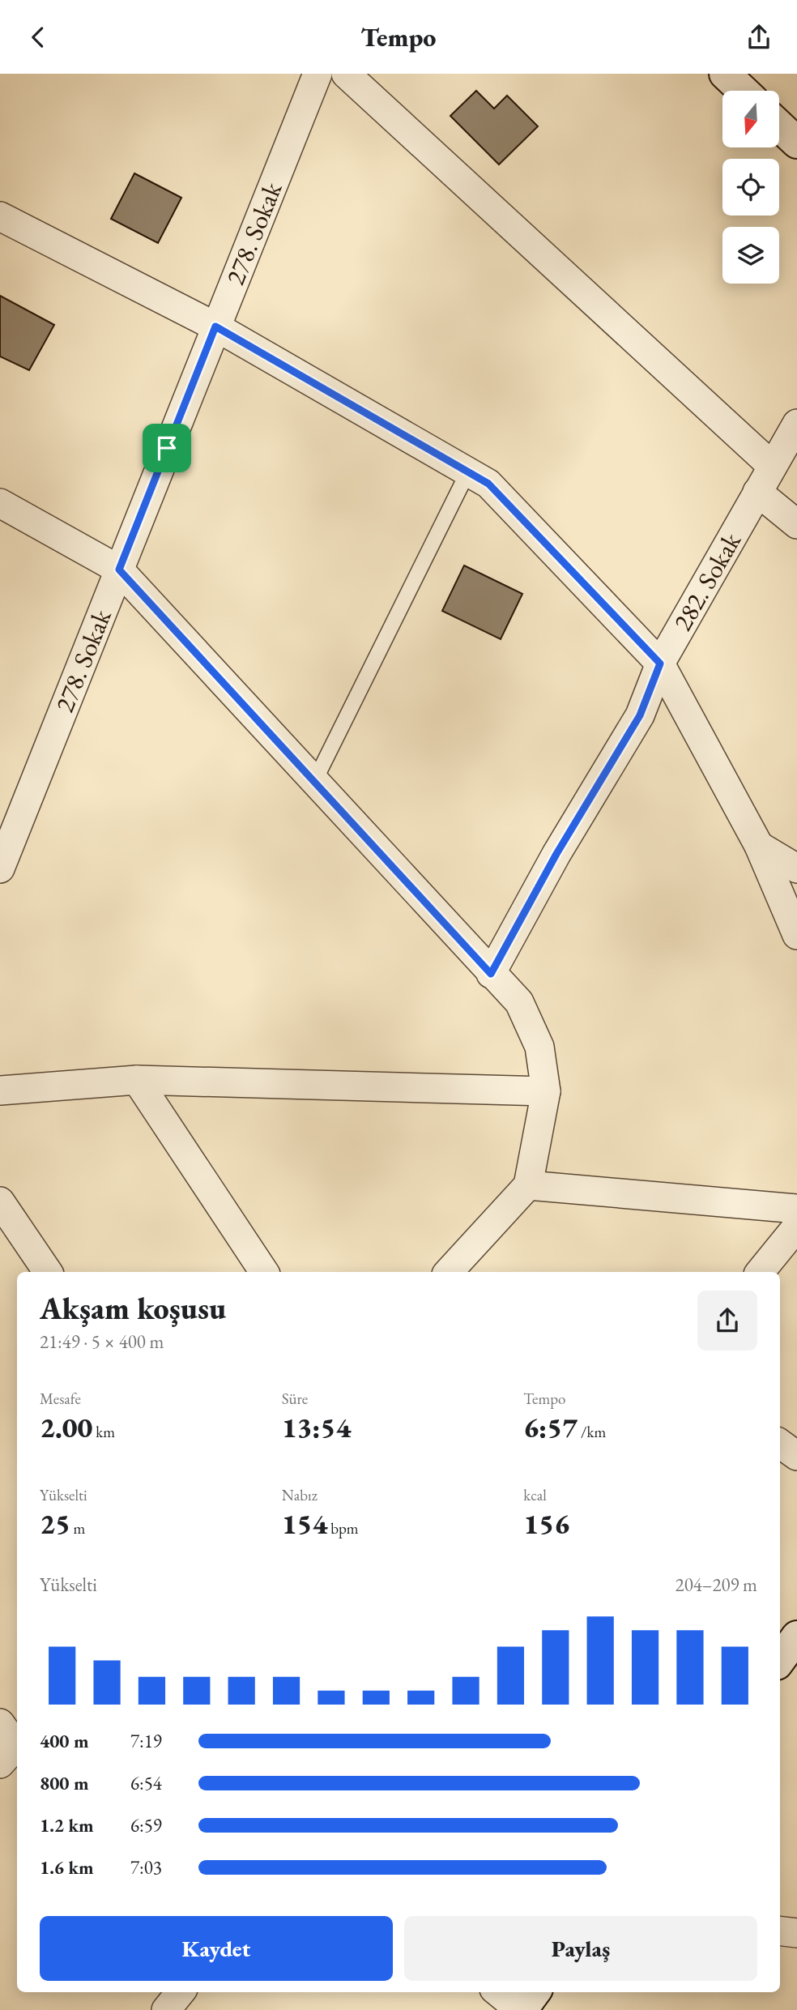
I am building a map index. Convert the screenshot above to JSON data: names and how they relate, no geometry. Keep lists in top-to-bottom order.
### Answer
{
  "streets": {
    "street": ["278. Sokak", "282. Sokak"]
  },
  "crossings": [
    ["278. Sokak", "282. Sokak"]
  ],
  "north": "bottom",
  "page": {
    "header": "Tempo",
    "heading": ["Akşam koşusu", "21:49 · 5 × 400 m"],
    "stats": [
      ["Mesafe", "2.00 km"],
      ["Süre", "13:54"],
      ["Tempo", "6:57 /km"],
      ["Yükselti", "25 m"],
      ["Nabız", "154 bpm"],
      ["kcal", "156"]
    ],
    "chart": ["Yükselti", "204–209 m"],
    "list": [
      {
        "name": "400 m",
        "note": "7:19"
      },
      {
        "name": "800 m",
        "note": "6:54"
      },
      {
        "name": "1.2 km",
        "note": "6:59"
      },
      {
        "name": "1.6 km",
        "note": "7:03"
      }
    ],
    "buttons": ["Kaydet", "Paylaş"]
  }
}
